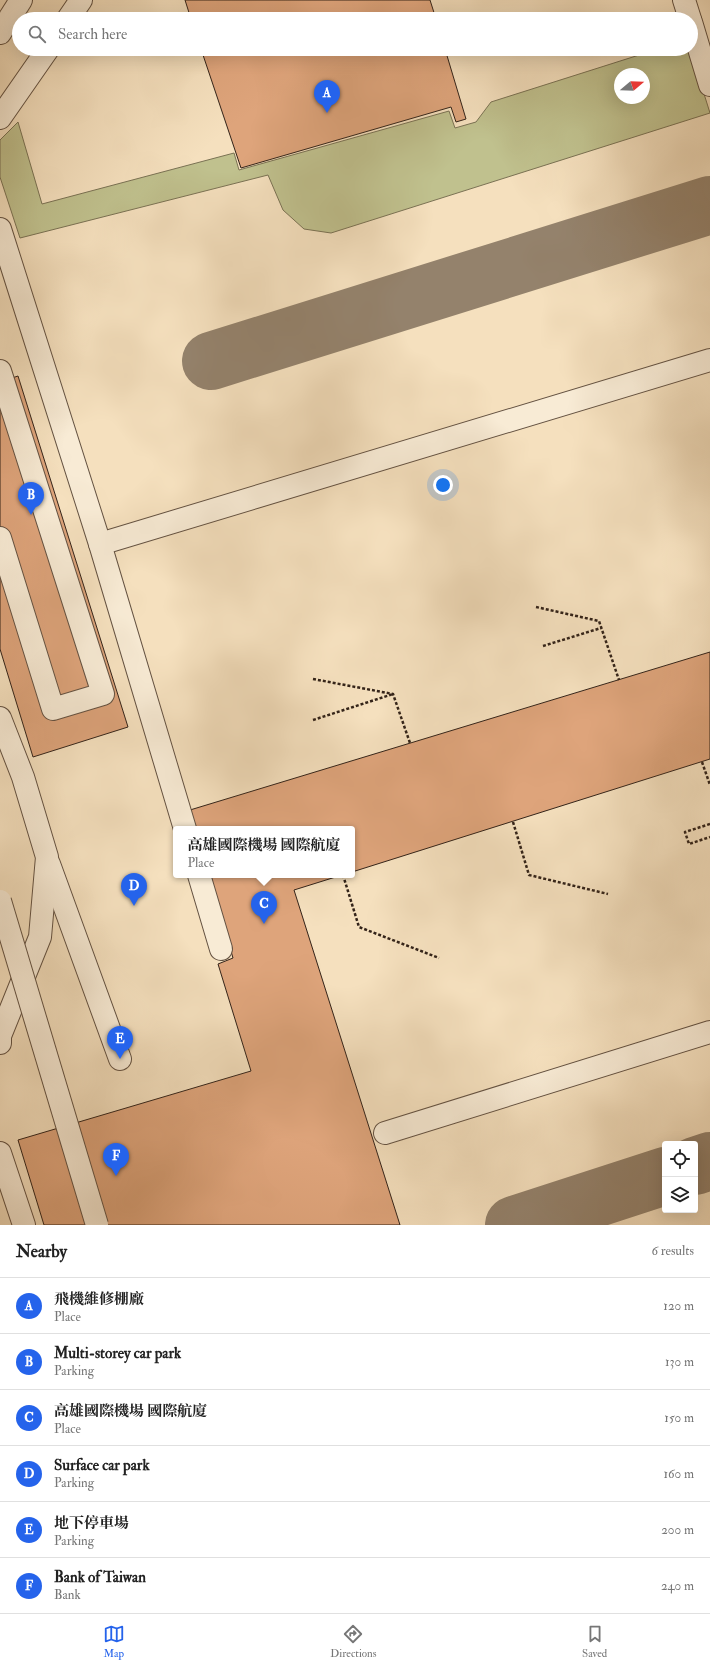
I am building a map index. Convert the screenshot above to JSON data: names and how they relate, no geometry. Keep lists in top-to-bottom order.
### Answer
{
  "north": "right",
  "page": {
    "search": "Search here",
    "pins": [
      "A",
      "B",
      "D",
      "C",
      "E",
      "F"
    ],
    "popup": ["高雄國際機場 國際航廈", "Place"],
    "heading": ["Nearby", "6 results"],
    "list": [
      {
        "mark": "A",
        "name": "飛機維修棚廠",
        "note": "Place",
        "value": "120 m"
      },
      {
        "mark": "B",
        "name": "Multi-storey car park",
        "note": "Parking",
        "value": "130 m"
      },
      {
        "mark": "C",
        "name": "高雄國際機場 國際航廈",
        "note": "Place",
        "value": "150 m"
      },
      {
        "mark": "D",
        "name": "Surface car park",
        "note": "Parking",
        "value": "160 m"
      },
      {
        "mark": "E",
        "name": "地下停車場",
        "note": "Parking",
        "value": "200 m"
      },
      {
        "mark": "F",
        "name": "Bank of Taiwan",
        "note": "Bank",
        "value": "240 m"
      }
    ],
    "nav": ["Map", "Directions", "Saved"]
  }
}
